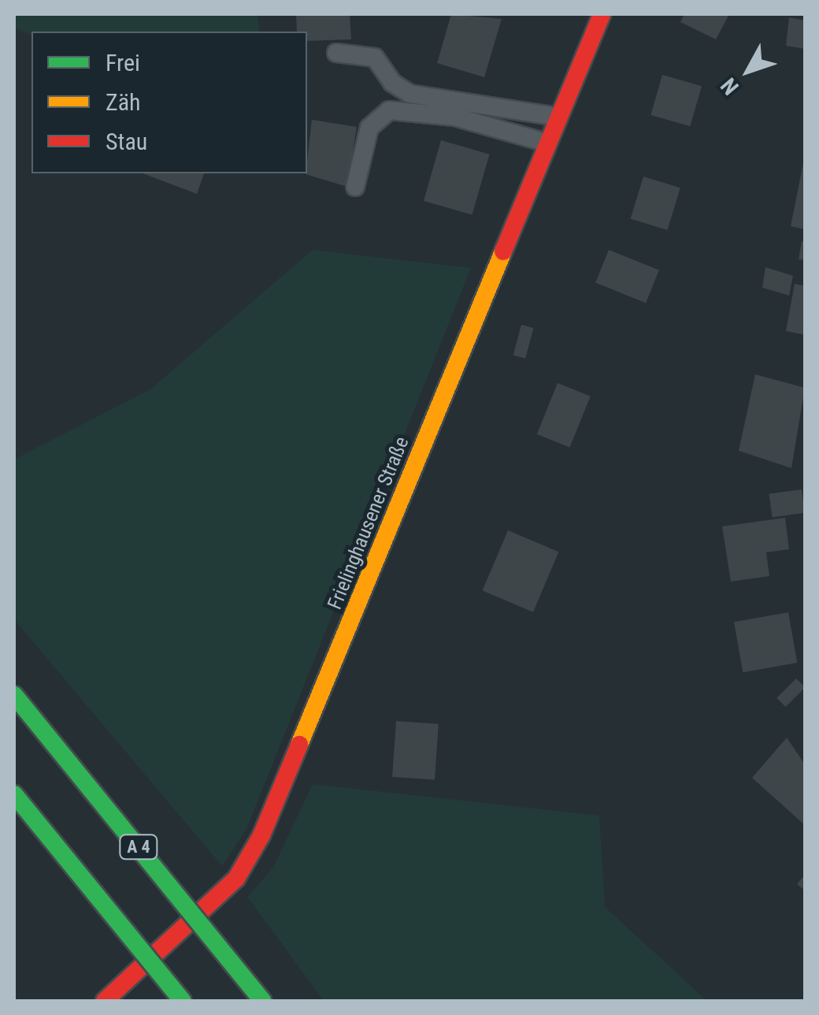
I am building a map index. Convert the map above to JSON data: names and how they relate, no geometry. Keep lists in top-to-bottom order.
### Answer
{
  "streets": {
    "main road": ["Frielinghausener Straße", "A 4"]
  },
  "legend": ["Frei", "Zäh", "Stau"],
  "north": "bottom left"
}
